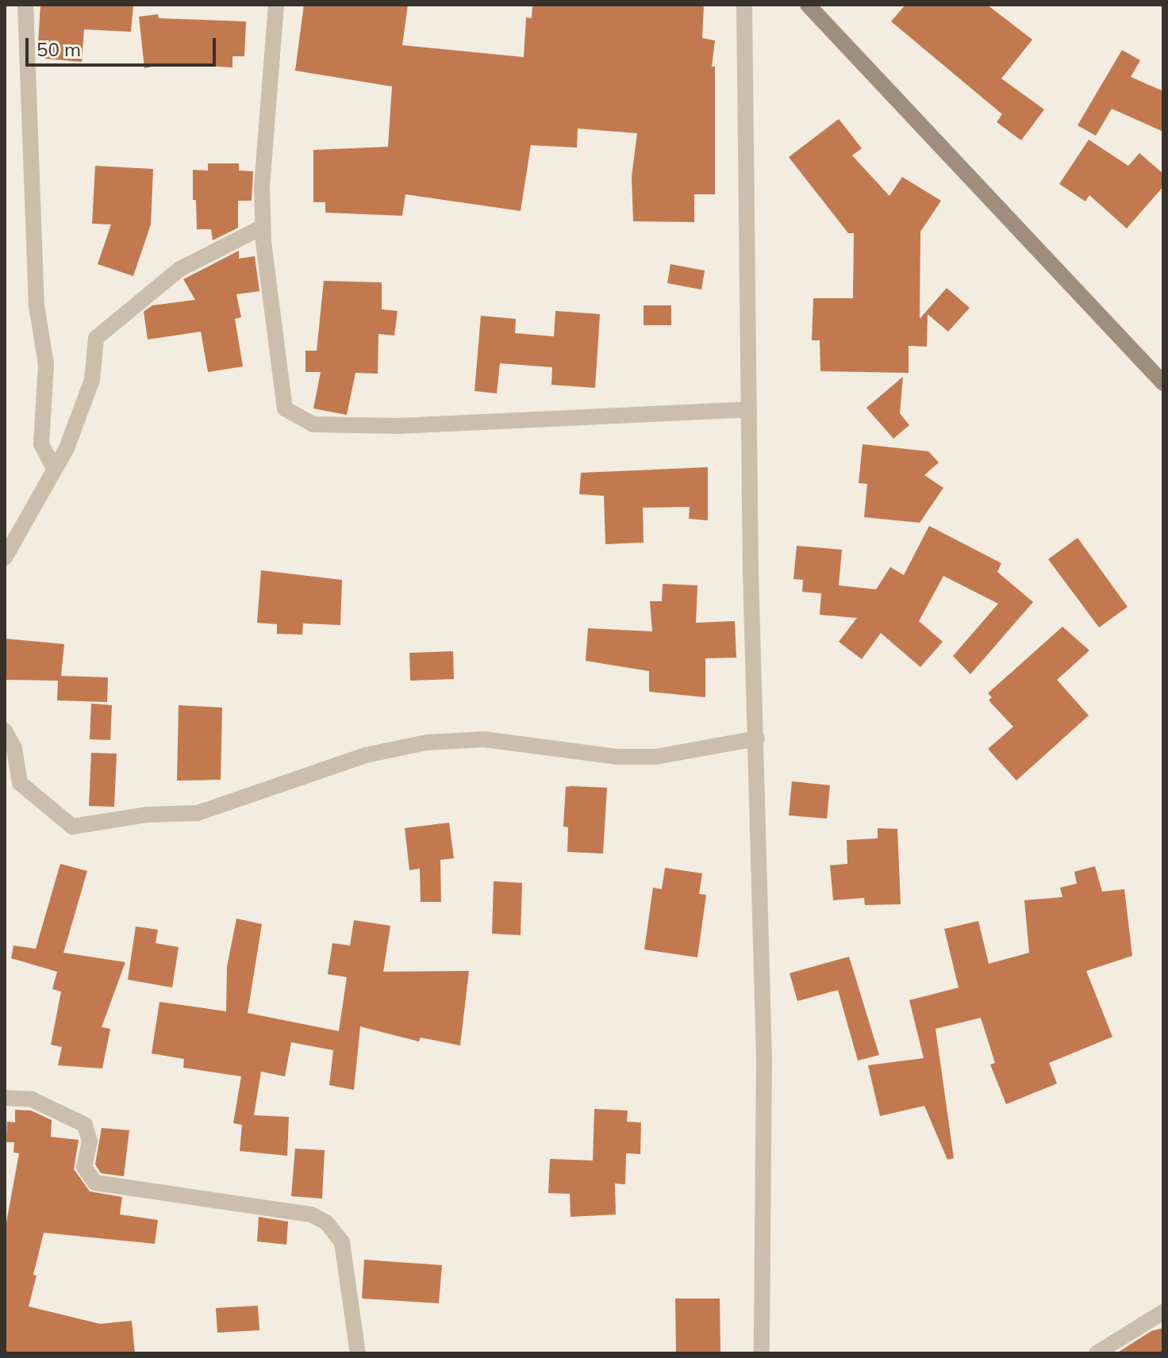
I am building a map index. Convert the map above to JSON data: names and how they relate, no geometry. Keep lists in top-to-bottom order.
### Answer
{
  "scale_bar": "50 m"
}
